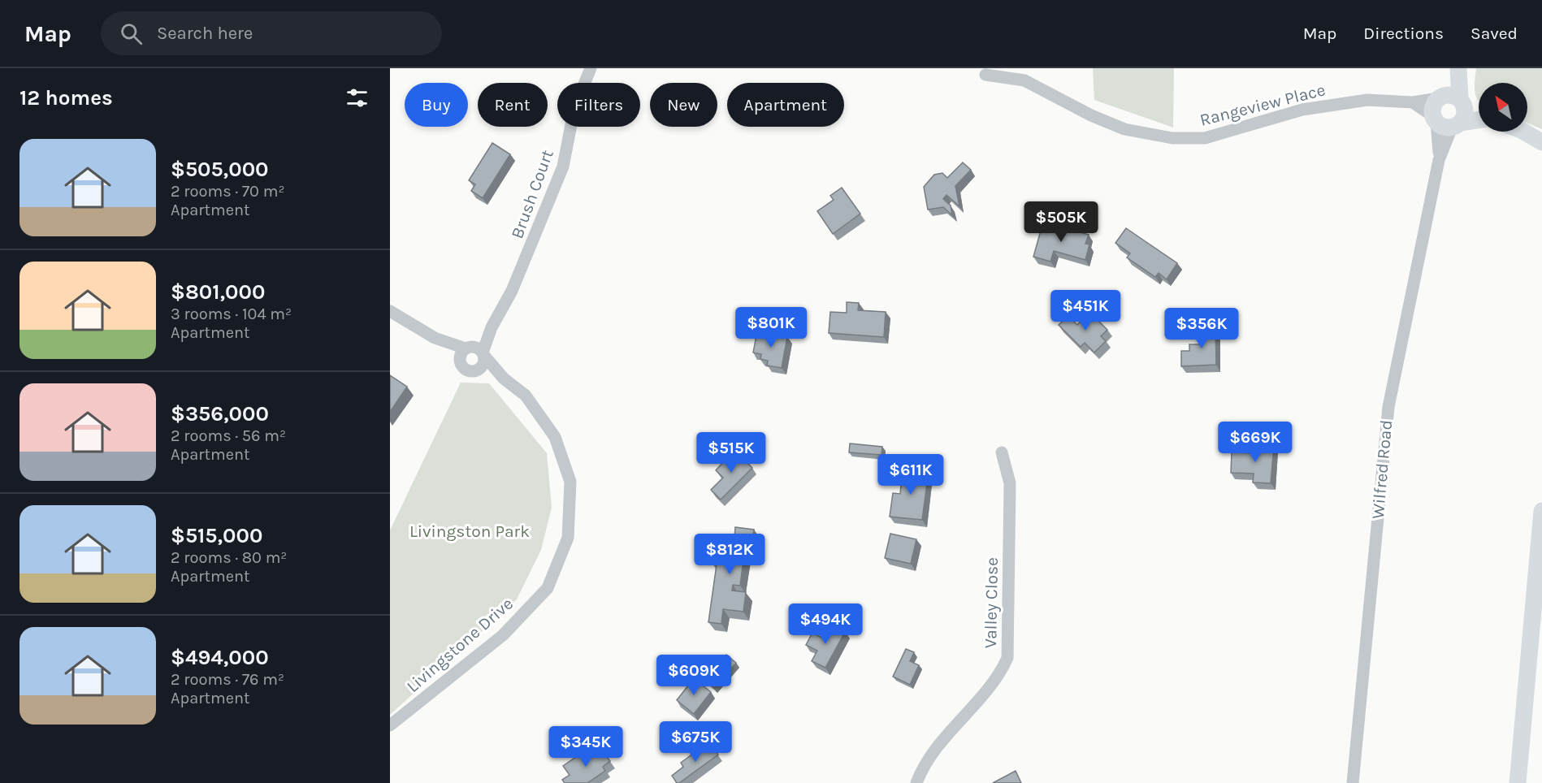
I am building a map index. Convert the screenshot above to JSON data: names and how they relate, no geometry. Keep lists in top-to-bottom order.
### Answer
{
  "streets": {
    "street": [
      "Rangeview Place",
      "Brush Court",
      "Wilfred Road",
      "Valley Close",
      "Livingstone Drive"
    ]
  },
  "crossings": [
    ["Rangeview Place", "Wilfred Road"],
    ["Brush Court", "Livingstone Drive"]
  ],
  "parks": ["Livingston Park"],
  "north": "top left",
  "page": {
    "header": "Map",
    "search": "Search here",
    "nav": ["Map", "Directions", "Saved"],
    "heading": "12 homes",
    "chip": [
      "Buy",
      "Rent",
      "Filters",
      "New",
      "Apartment"
    ],
    "list": [
      {
        "name": "$505,000",
        "note": "2 rooms · 70 m² · Apartment"
      },
      {
        "name": "$801,000",
        "note": "3 rooms · 104 m² · Apartment"
      },
      {
        "name": "$356,000",
        "note": "2 rooms · 56 m² · Apartment"
      },
      {
        "name": "$515,000",
        "note": "2 rooms · 80 m² · Apartment"
      },
      {
        "name": "$494,000",
        "note": "2 rooms · 76 m² · Apartment"
      }
    ],
    "price": [
      "$505K",
      "$451K",
      "$801K",
      "$356K",
      "$669K",
      "$515K",
      "$611K",
      "$812K",
      "$494K",
      "$609K",
      "$675K",
      "$345K"
    ]
  }
}
